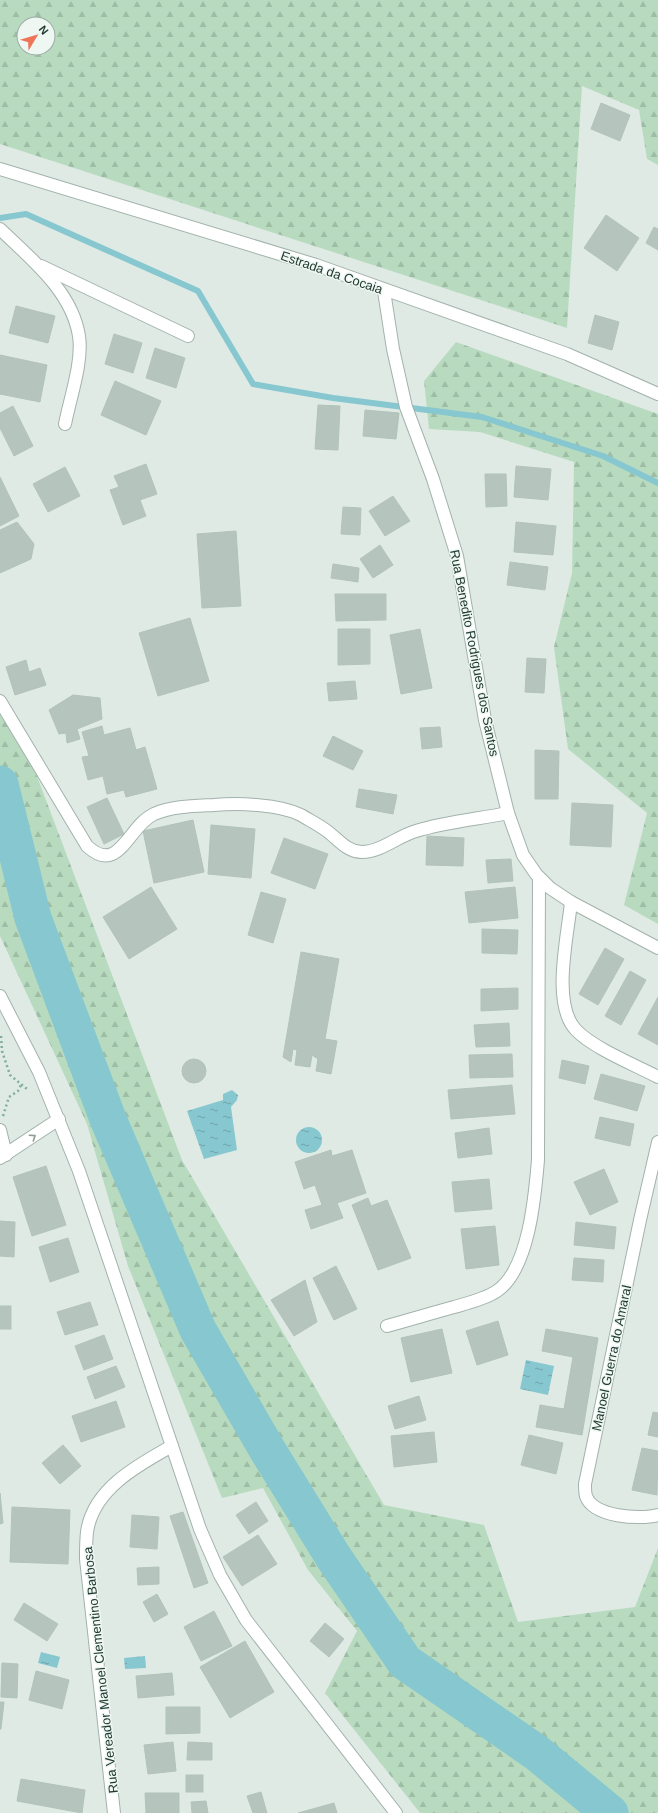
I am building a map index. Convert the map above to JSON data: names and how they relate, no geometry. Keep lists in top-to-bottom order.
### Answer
{
  "streets": {
    "street": [
      "Estrada da Cocaia",
      "Rua Benedito Rodrigues dos Santos",
      "Manoel Guerra do Amaral",
      "Rua Vereador Manoel Clementino Barbosa"
    ]
  },
  "crossings": [
    ["Estrada da Cocaia", "Rua Benedito Rodrigues dos Santos"]
  ],
  "north": "top right"
}
